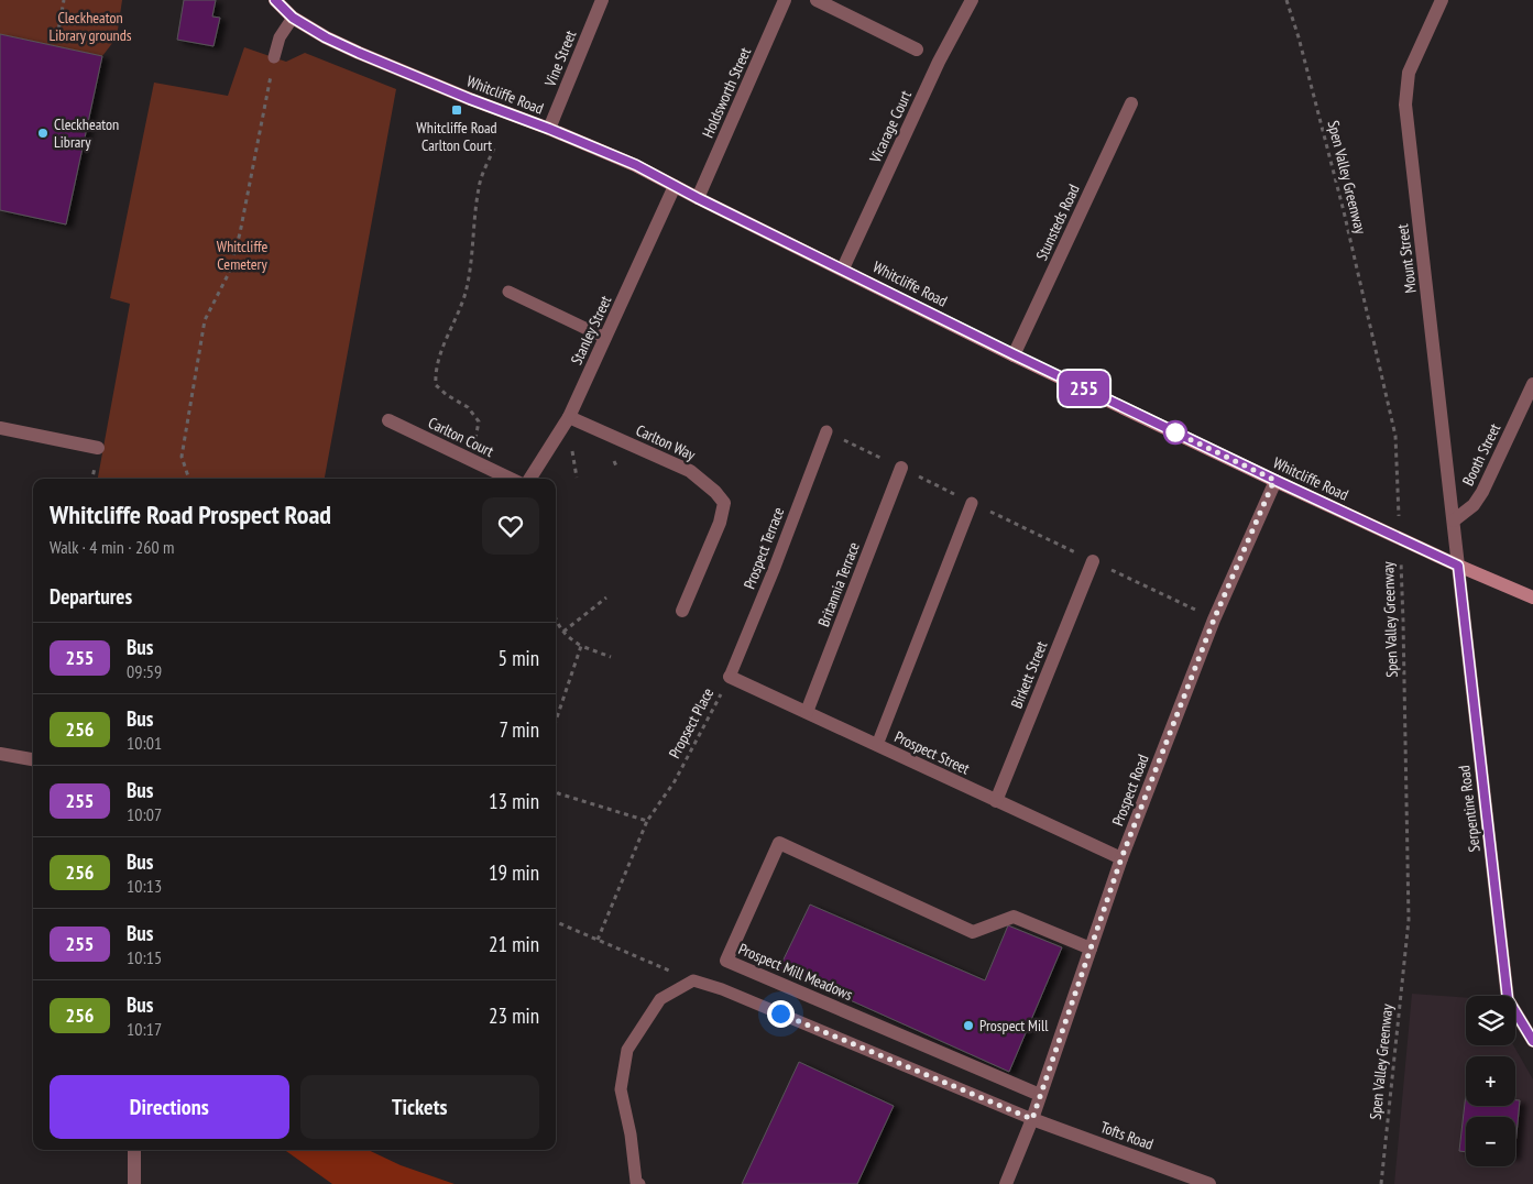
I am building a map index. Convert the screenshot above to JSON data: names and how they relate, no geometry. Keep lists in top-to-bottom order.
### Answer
{
  "streets": {
    "main road": ["Whitcliffe Road"],
    "street": [
      "Vine Street",
      "Holdsworth Street",
      "Vicarage Court",
      "Stunsteds Road",
      "Mount Street",
      "Stanley Street",
      "Carlton Court",
      "Carlton Way",
      "Booth Street",
      "Britannia Terrace",
      "Birkett Street",
      "Prospect Street",
      "Prospect Road",
      "Serpentine Road",
      "Prospect Mill Meadows",
      "Tofts Road"
    ],
    "lane": ["Prospect Terrace"],
    "path": ["Spen Valley Greenway", "Propsect Place"]
  },
  "crossings": [
    ["Vine Street", "Whitcliffe Road"],
    ["Holdsworth Street", "Whitcliffe Road"],
    ["Whitcliffe Road", "Vicarage Court"],
    ["Whitcliffe Road", "Stunsteds Road"],
    ["Whitcliffe Road", "Stanley Street"],
    ["Whitcliffe Road", "Prospect Road"],
    ["Whitcliffe Road", "Serpentine Road"],
    ["Mount Street", "Booth Street"],
    ["Stanley Street", "Carlton Way"],
    ["Prospect Terrace", "Propsect Place"],
    ["Prospect Terrace", "Prospect Street"],
    ["Britannia Terrace", "Prospect Street"],
    ["Birkett Street", "Prospect Street"],
    ["Propsect Place", "Prospect Street"],
    ["Prospect Street", "Prospect Road"],
    ["Prospect Road", "Prospect Mill Meadows"],
    ["Prospect Road", "Tofts Road"]
  ],
  "parks": ["Cleckheaton Library grounds", "Whitcliffe Cemetery"],
  "places": {
    "transit": ["Whitcliffe Road Carlton Court"],
    "other": ["Cleckheaton Library", "Prospect Mill"]
  },
  "lines": ["bus line 255"],
  "page": {
    "on_map": "255",
    "heading": [
      ["Whitcliffe Road Prospect Road", "Walk · 4 min · 260 m"],
      "Departures"
    ],
    "list": [
      {
        "mark": "255",
        "name": "Bus",
        "note": "09:59",
        "value": "5 min"
      },
      {
        "mark": "256",
        "name": "Bus",
        "note": "10:01",
        "value": "7 min"
      },
      {
        "mark": "255",
        "name": "Bus",
        "note": "10:07",
        "value": "13 min"
      },
      {
        "mark": "256",
        "name": "Bus",
        "note": "10:13",
        "value": "19 min"
      },
      {
        "mark": "255",
        "name": "Bus",
        "note": "10:15",
        "value": "21 min"
      },
      {
        "mark": "256",
        "name": "Bus",
        "note": "10:17",
        "value": "23 min"
      }
    ],
    "map_buttons": ["+", "−"],
    "buttons": ["Directions", "Tickets"]
  }
}
